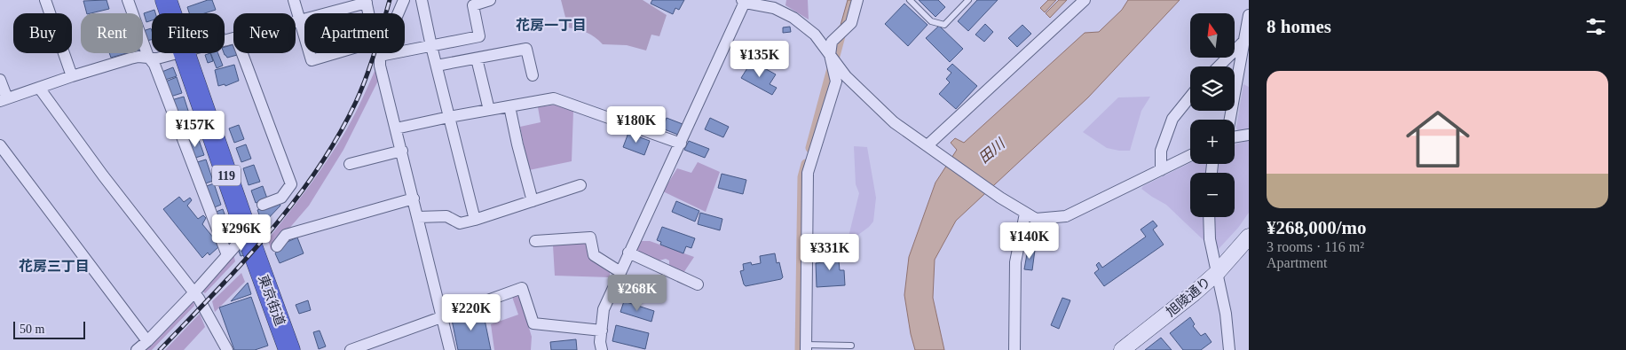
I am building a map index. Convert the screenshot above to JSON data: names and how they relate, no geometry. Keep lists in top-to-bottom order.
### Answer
{
  "streets": {
    "highway": ["119", "東京街道"],
    "street": ["旭陵通り"]
  },
  "districts": ["花房一丁目", "花房三丁目"],
  "water": ["田川"],
  "scale_bar": "50 m",
  "north": "top",
  "page": {
    "heading": "8 homes",
    "map_buttons": ["+", "−"],
    "chip": [
      "Buy",
      "Rent",
      "Filters",
      "New",
      "Apartment"
    ],
    "price": [
      "¥135K",
      "¥180K",
      "¥157K",
      "¥296K",
      "¥140K",
      "¥331K",
      "¥268K",
      "¥220K"
    ],
    "list": [
      {
        "name": "¥268,000/mo",
        "note": "3 rooms · 116 m² · Apartment"
      }
    ],
    "scale": "50 m"
  }
}
